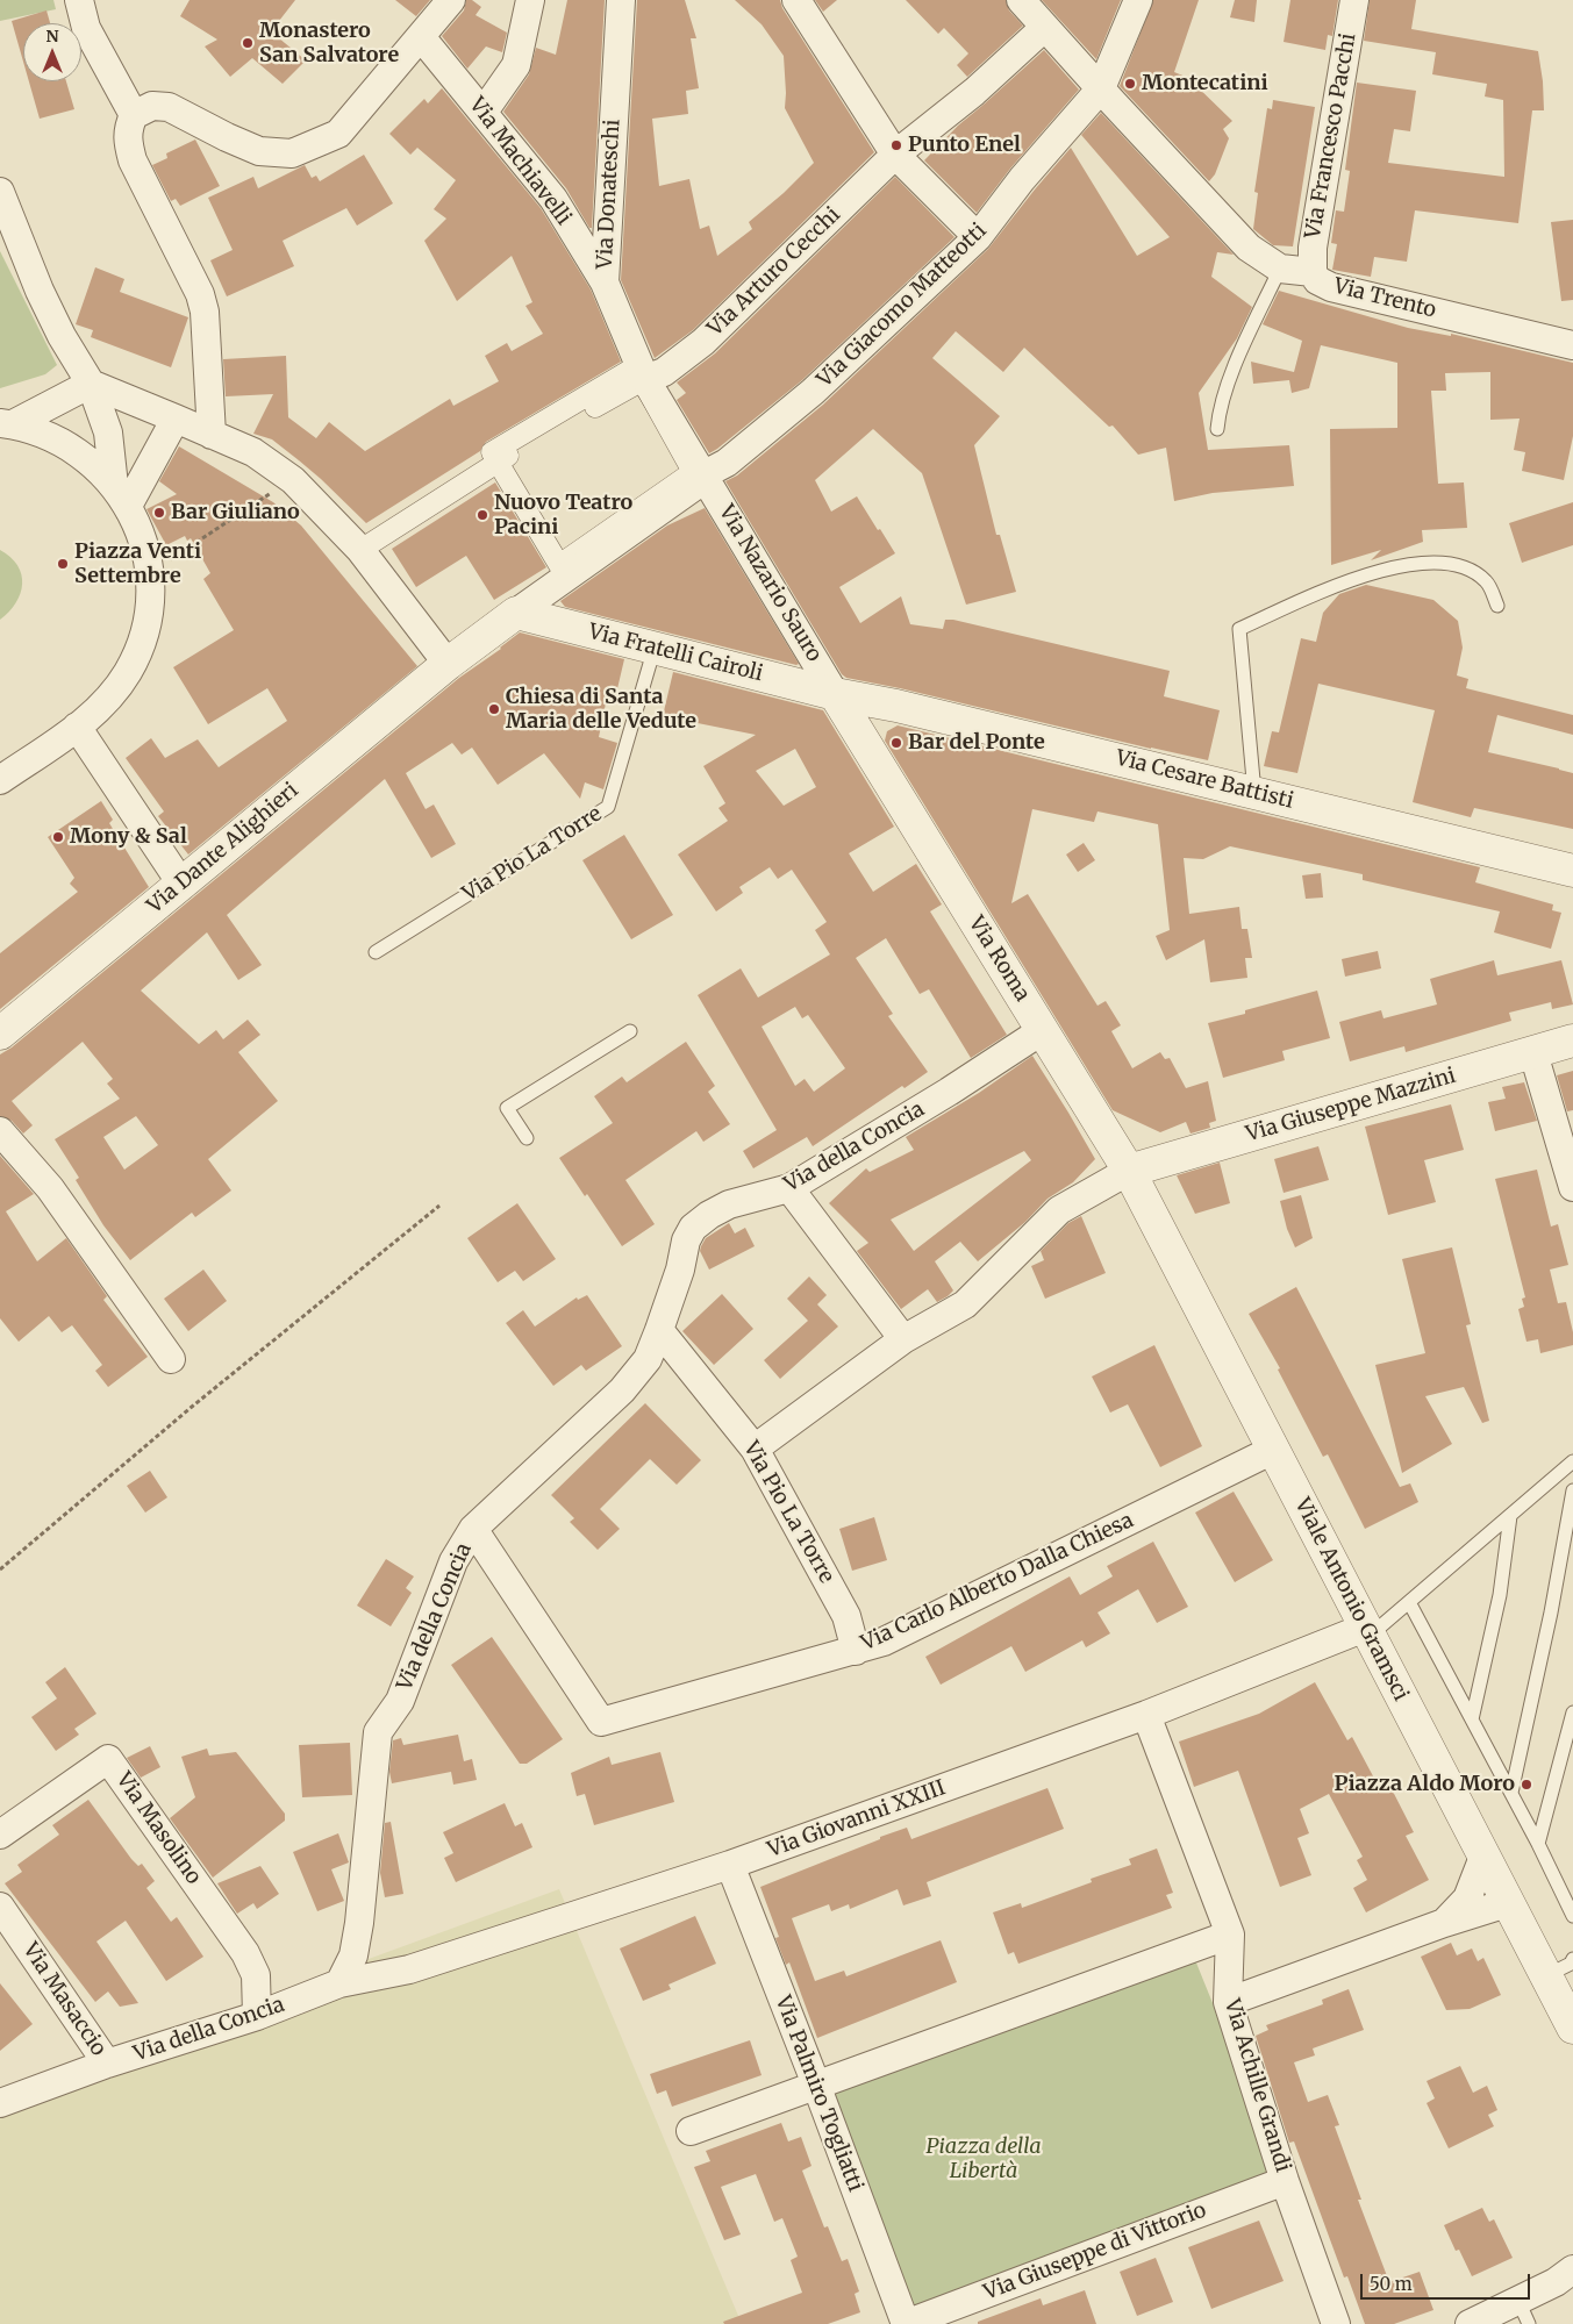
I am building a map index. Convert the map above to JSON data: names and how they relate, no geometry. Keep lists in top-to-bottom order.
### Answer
{
  "streets": {
    "street": [
      "Via Francesco Pacchi",
      "Via Machiavelli",
      "Via Donateschi",
      "Via Arturo Cecchi",
      "Via Trento",
      "Via Giacomo Matteotti",
      "Via Nazario Sauro",
      "Via Fratelli Cairoli",
      "Via Cesare Battisti",
      "Via Dante Alighieri",
      "Via Pio La Torre",
      "Via Roma",
      "Via Giuseppe Mazzini",
      "Via della Concia",
      "Via Carlo Alberto Dalla Chiesa",
      "Viale Antonio Gramsci",
      "Via Giovanni XXIII",
      "Via Masolino",
      "Via Masaccio",
      "Via Achille Grandi",
      "Via Palmiro Togliatti",
      "Via Giuseppe di Vittorio"
    ]
  },
  "crossings": [
    ["Via Francesco Pacchi", "Via Trento"],
    ["Via Machiavelli", "Via Donateschi"],
    ["Via Donateschi", "Via Arturo Cecchi"],
    ["Via Donateschi", "Via Giacomo Matteotti"],
    ["Via Donateschi", "Via Nazario Sauro"],
    ["Via Giacomo Matteotti", "Via Nazario Sauro"],
    ["Via Giacomo Matteotti", "Via Fratelli Cairoli"],
    ["Via Giacomo Matteotti", "Via Dante Alighieri"],
    ["Via Nazario Sauro", "Via Fratelli Cairoli"],
    ["Via Nazario Sauro", "Via Cesare Battisti"],
    ["Via Nazario Sauro", "Via Roma"],
    ["Via Fratelli Cairoli", "Via Cesare Battisti"],
    ["Via Fratelli Cairoli", "Via Dante Alighieri"],
    ["Via Fratelli Cairoli", "Via Pio La Torre"],
    ["Via Fratelli Cairoli", "Via Roma"],
    ["Via Cesare Battisti", "Via Roma"],
    ["Via Pio La Torre", "Via della Concia"],
    ["Via Pio La Torre", "Via Carlo Alberto Dalla Chiesa"],
    ["Via Roma", "Via Giuseppe Mazzini"],
    ["Via Roma", "Via della Concia"],
    ["Via Roma", "Viale Antonio Gramsci"],
    ["Via Giuseppe Mazzini", "Viale Antonio Gramsci"],
    ["Via della Concia", "Via Carlo Alberto Dalla Chiesa"],
    ["Via della Concia", "Via Giovanni XXIII"],
    ["Via della Concia", "Via Masolino"],
    ["Via della Concia", "Via Masaccio"],
    ["Via Carlo Alberto Dalla Chiesa", "Viale Antonio Gramsci"],
    ["Viale Antonio Gramsci", "Via Giovanni XXIII"],
    ["Via Giovanni XXIII", "Via Achille Grandi"],
    ["Via Giovanni XXIII", "Via Palmiro Togliatti"],
    ["Via Achille Grandi", "Via Giuseppe di Vittorio"],
    ["Via Palmiro Togliatti", "Via Giuseppe di Vittorio"]
  ],
  "parks": ["Piazza della Libertà"],
  "places": [
    "Monastero San Salvatore",
    "Montecatini",
    "Punto Enel",
    "Bar Giuliano",
    "Nuovo Teatro Pacini",
    "Piazza Venti Settembre",
    "Chiesa di Santa Maria delle Vedute",
    "Bar del Ponte",
    "Mony & Sal",
    "Piazza Aldo Moro"
  ],
  "scale_bar": "50 m",
  "north": "top"
}
